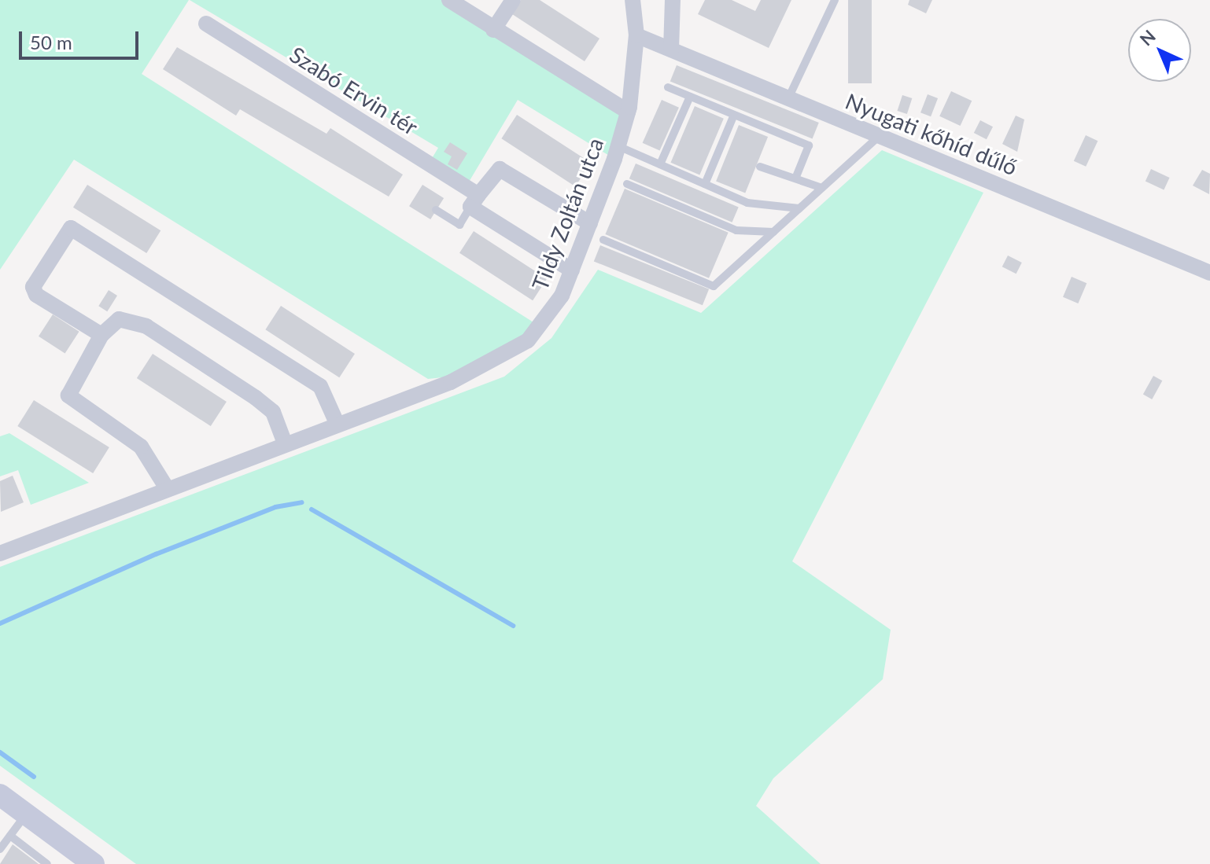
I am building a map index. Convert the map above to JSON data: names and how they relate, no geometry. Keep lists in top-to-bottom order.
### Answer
{
  "streets": {
    "street": ["Szabó Ervin tér", "Nyugati kőhíd dűlő", "Tildy Zoltán utca"]
  },
  "crossings": [
    ["Szabó Ervin tér", "Tildy Zoltán utca"],
    ["Nyugati kőhíd dűlő", "Tildy Zoltán utca"]
  ],
  "scale_bar": "50 m",
  "north": "top left"
}
